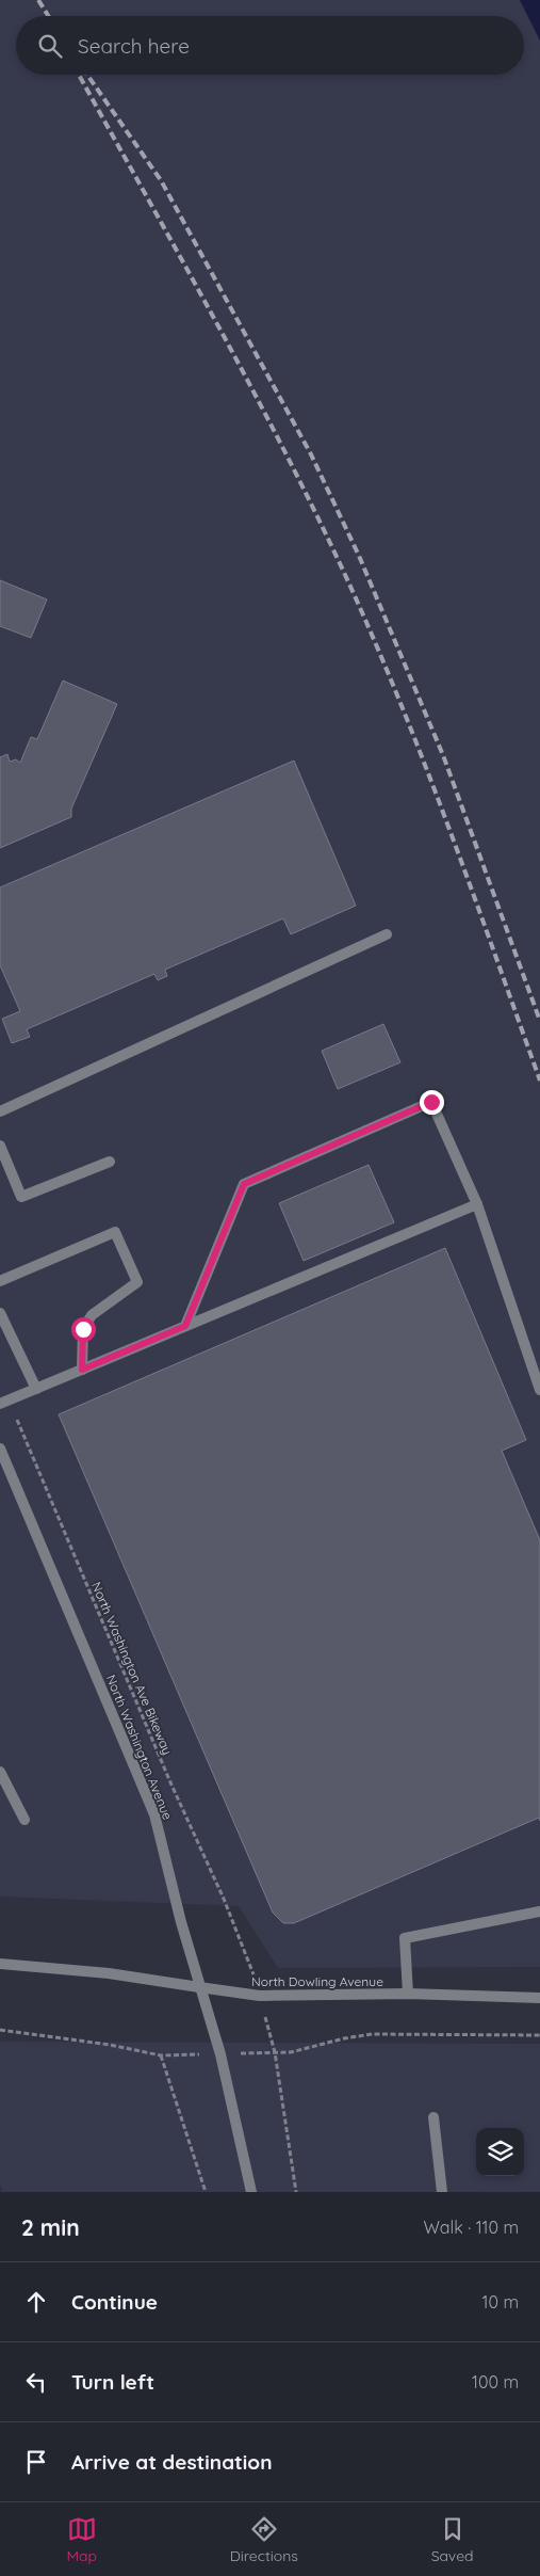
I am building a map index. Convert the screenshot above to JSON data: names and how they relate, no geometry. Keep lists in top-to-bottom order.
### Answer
{
  "streets": {
    "street": ["North Washington Avenue", "North Dowling Avenue"],
    "path": ["North Washington Ave Bikeway"]
  },
  "crossings": [
    ["North Washington Avenue", "North Dowling Avenue"]
  ],
  "page": {
    "search": "Search here",
    "heading": ["2 min", "Walk · 110 m"],
    "list": [
      ["Continue", "10 m"],
      ["Turn left", "100 m"],
      "Arrive at destination"
    ],
    "nav": ["Map", "Directions", "Saved"]
  }
}
